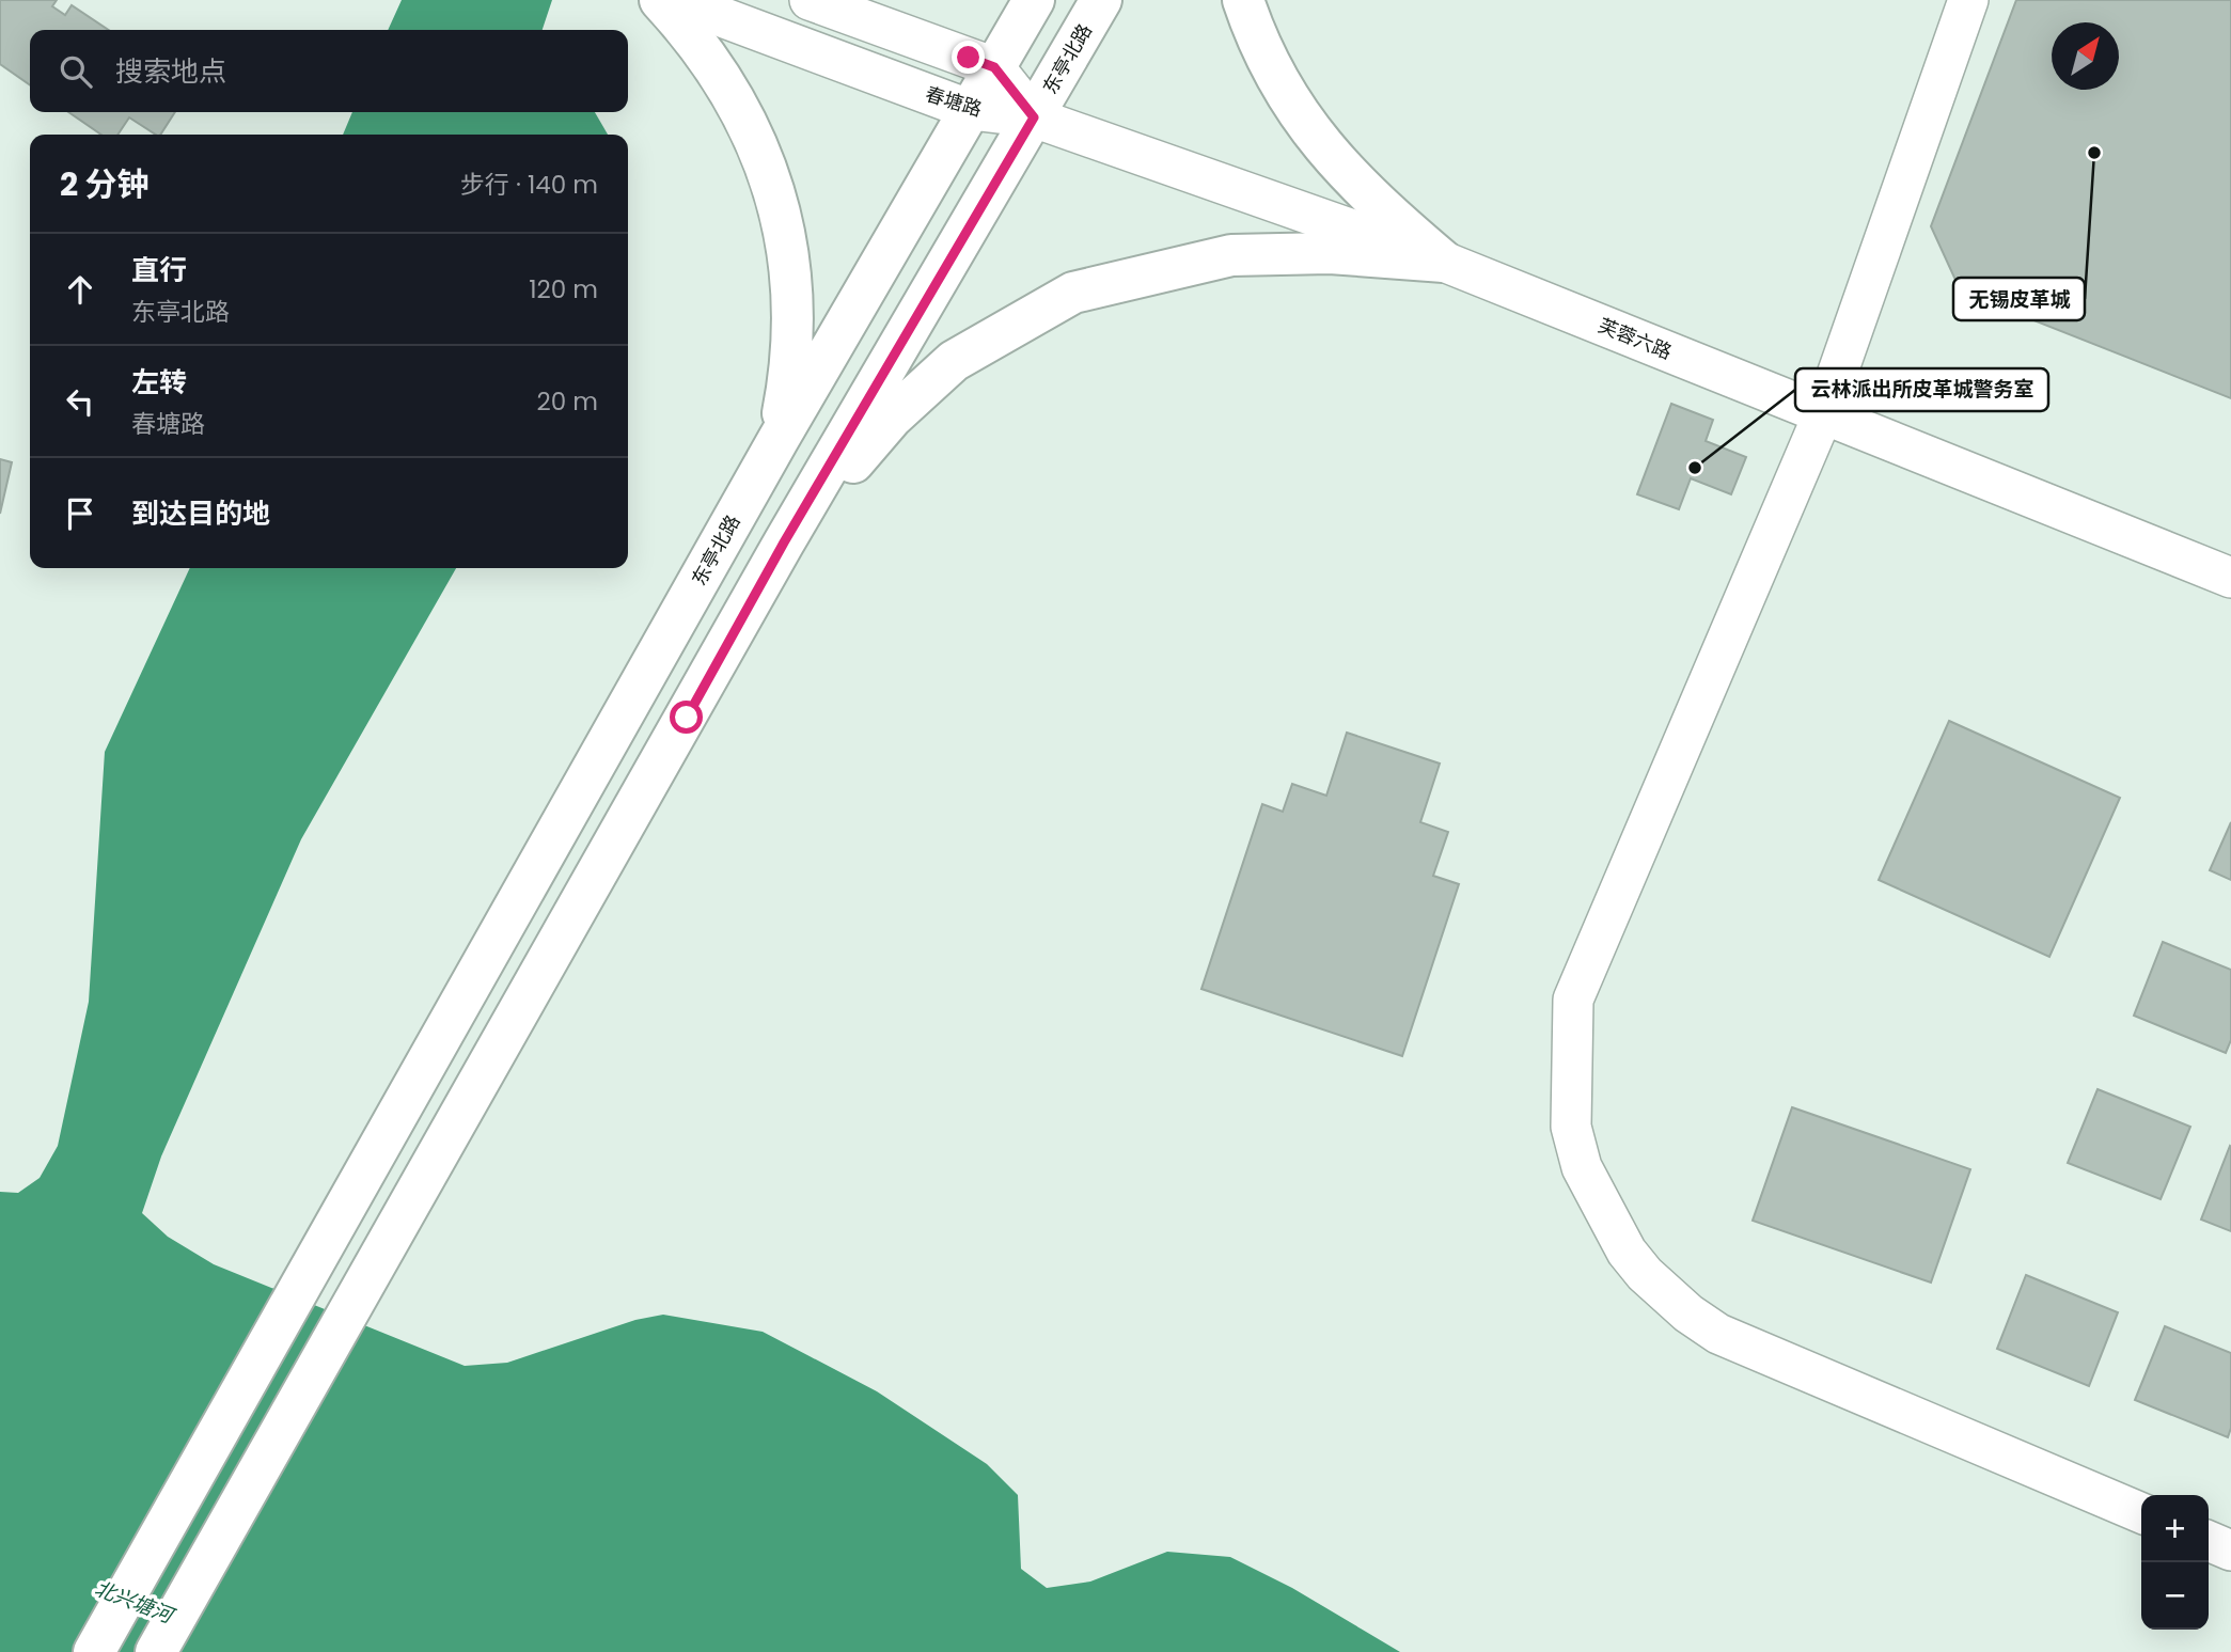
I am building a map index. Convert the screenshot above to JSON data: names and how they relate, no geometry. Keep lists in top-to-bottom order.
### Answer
{
  "streets": {
    "main road": ["东亭北路"],
    "street": ["春塘路", "芙蓉六路"]
  },
  "crossings": [
    ["东亭北路", "春塘路"],
    ["东亭北路", "芙蓉六路"],
    ["春塘路", "芙蓉六路"]
  ],
  "water": ["北兴塘河"],
  "places": ["无锡皮革城", "云林派出所皮革城警务室"],
  "north": "top right",
  "page": {
    "search": "搜索地点",
    "heading": ["2 分钟", "步行 · 140 m"],
    "list": [
      ["直行", "东亭北路", "120 m"],
      ["左转", "春塘路", "20 m"],
      "到达目的地"
    ],
    "map_buttons": ["+", "−"]
  }
}
